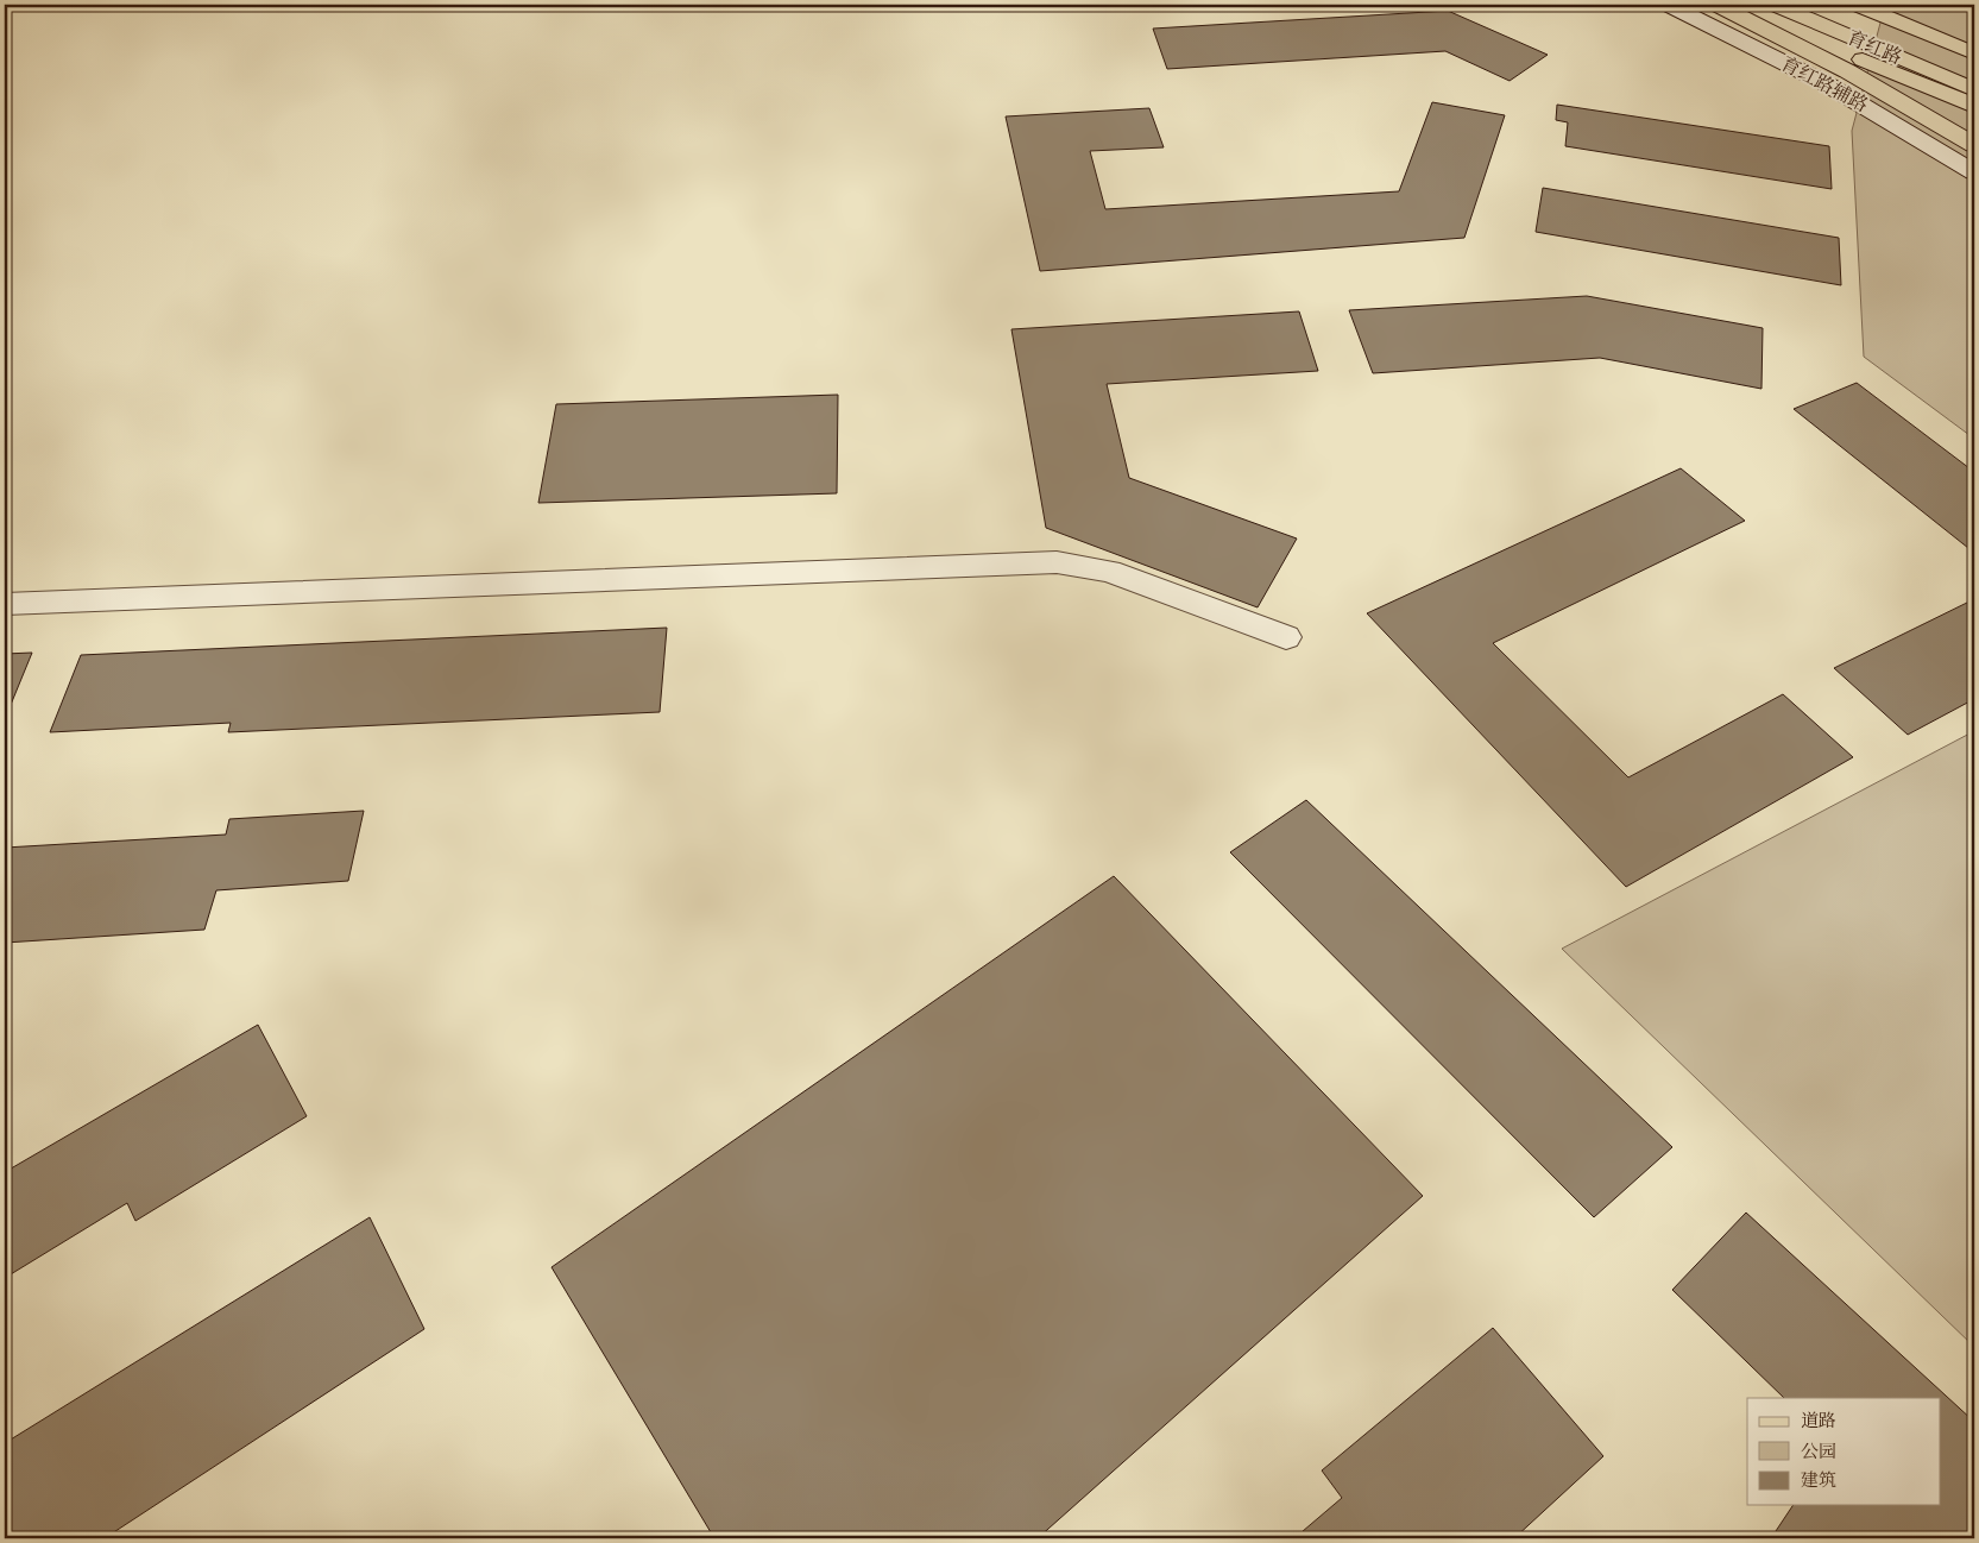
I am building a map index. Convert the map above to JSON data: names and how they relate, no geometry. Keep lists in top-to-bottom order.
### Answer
{
  "streets": {
    "main road": ["育红路"],
    "street": ["育红路辅路"]
  },
  "legend": ["道路", "公园", "建筑"]
}
